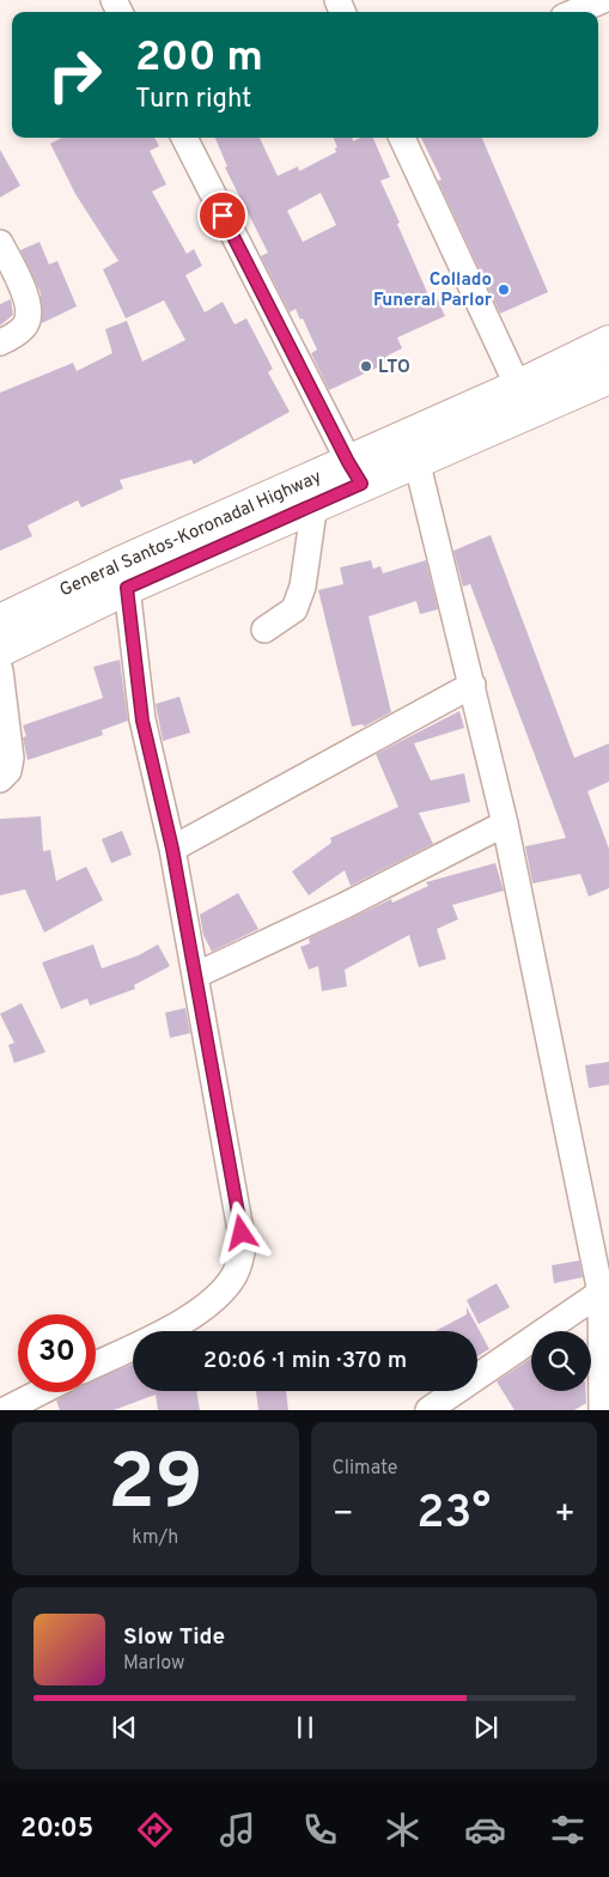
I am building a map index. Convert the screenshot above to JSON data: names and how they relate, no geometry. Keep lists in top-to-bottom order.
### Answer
{
  "streets": {
    "highway": ["General Santos-Koronadal Highway"]
  },
  "places": ["Collado Funeral Parlor", "LTO"],
  "page": {
    "turn": ["200 m", "Turn right"],
    "limit": "30",
    "trip": "20:06 · 1 min · 370 m",
    "tile": [
      ["29", "km/h"],
      "Climate"
    ],
    "heat": ["−", "23°", "+"],
    "song": ["Slow Tide", "Marlow"],
    "tabs": "20:05"
  }
}
